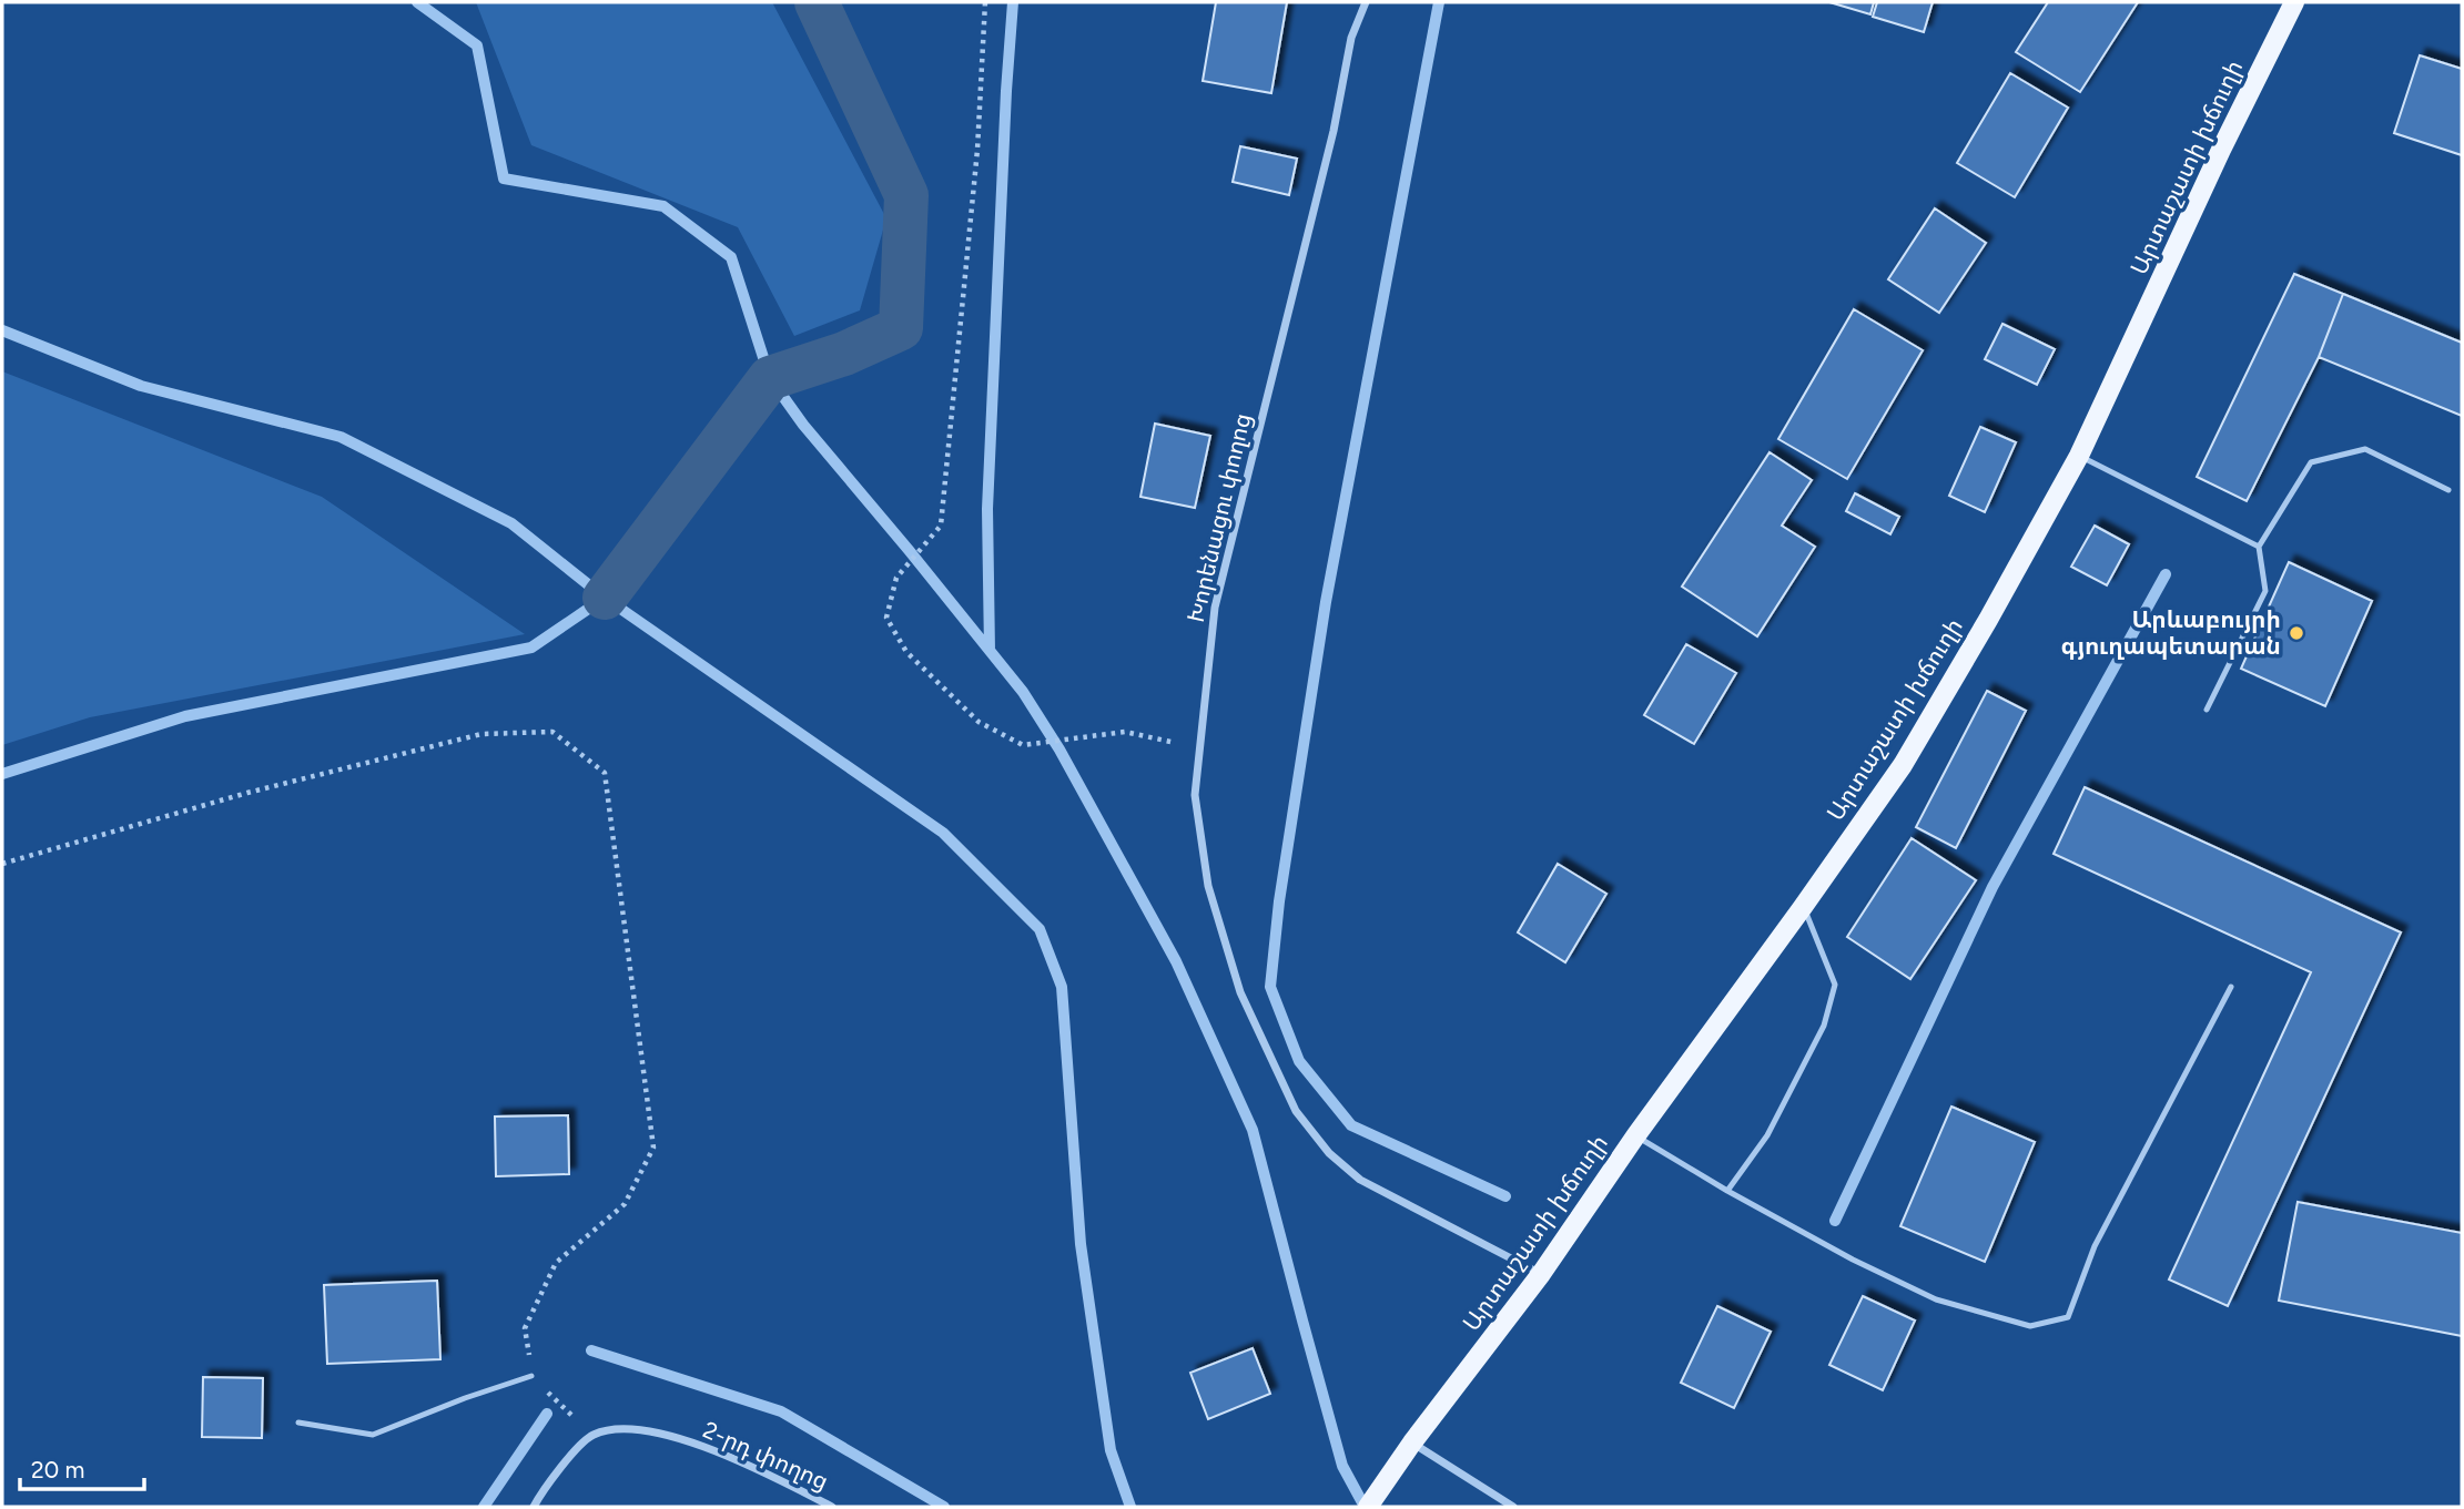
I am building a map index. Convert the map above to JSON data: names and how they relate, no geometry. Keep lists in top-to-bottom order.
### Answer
{
  "streets": {
    "main road": ["Արտաշատի խճուղի"],
    "street": ["Խորենացու փողոց", "2-րդ փողոց"]
  },
  "crossings": [
    ["Արտաշատի խճուղի", "Խորենացու փողոց"]
  ],
  "places": ["Արևաբույրի գյուղապետարան"],
  "scale_bar": "20 m"
}
